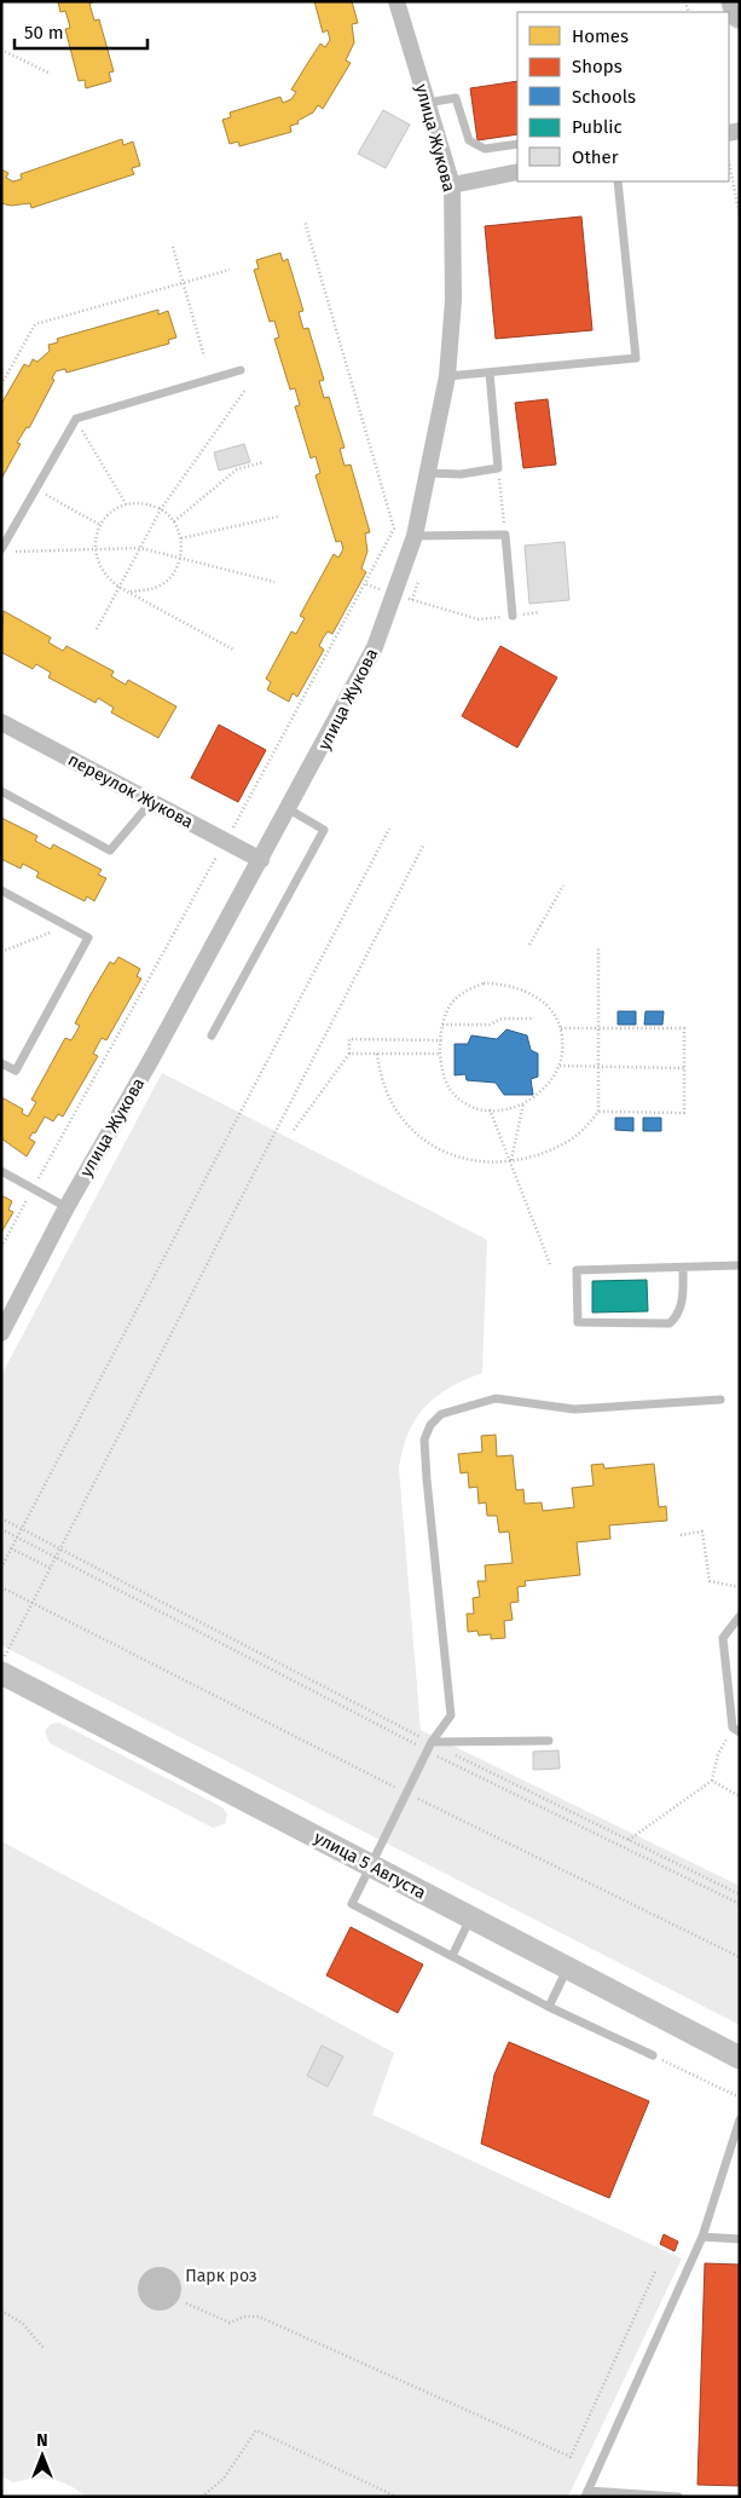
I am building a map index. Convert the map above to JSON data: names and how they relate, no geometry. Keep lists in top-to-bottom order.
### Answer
{
  "streets": {
    "street": ["улица Жукова", "переулок Жукова", "улица 5 Августа"]
  },
  "crossings": [
    ["улица Жукова", "переулок Жукова"]
  ],
  "parks": ["Парк роз"],
  "legend": [
    "Homes",
    "Shops",
    "Schools",
    "Public",
    "Other"
  ],
  "scale_bar": "50 m",
  "north": "top"
}
